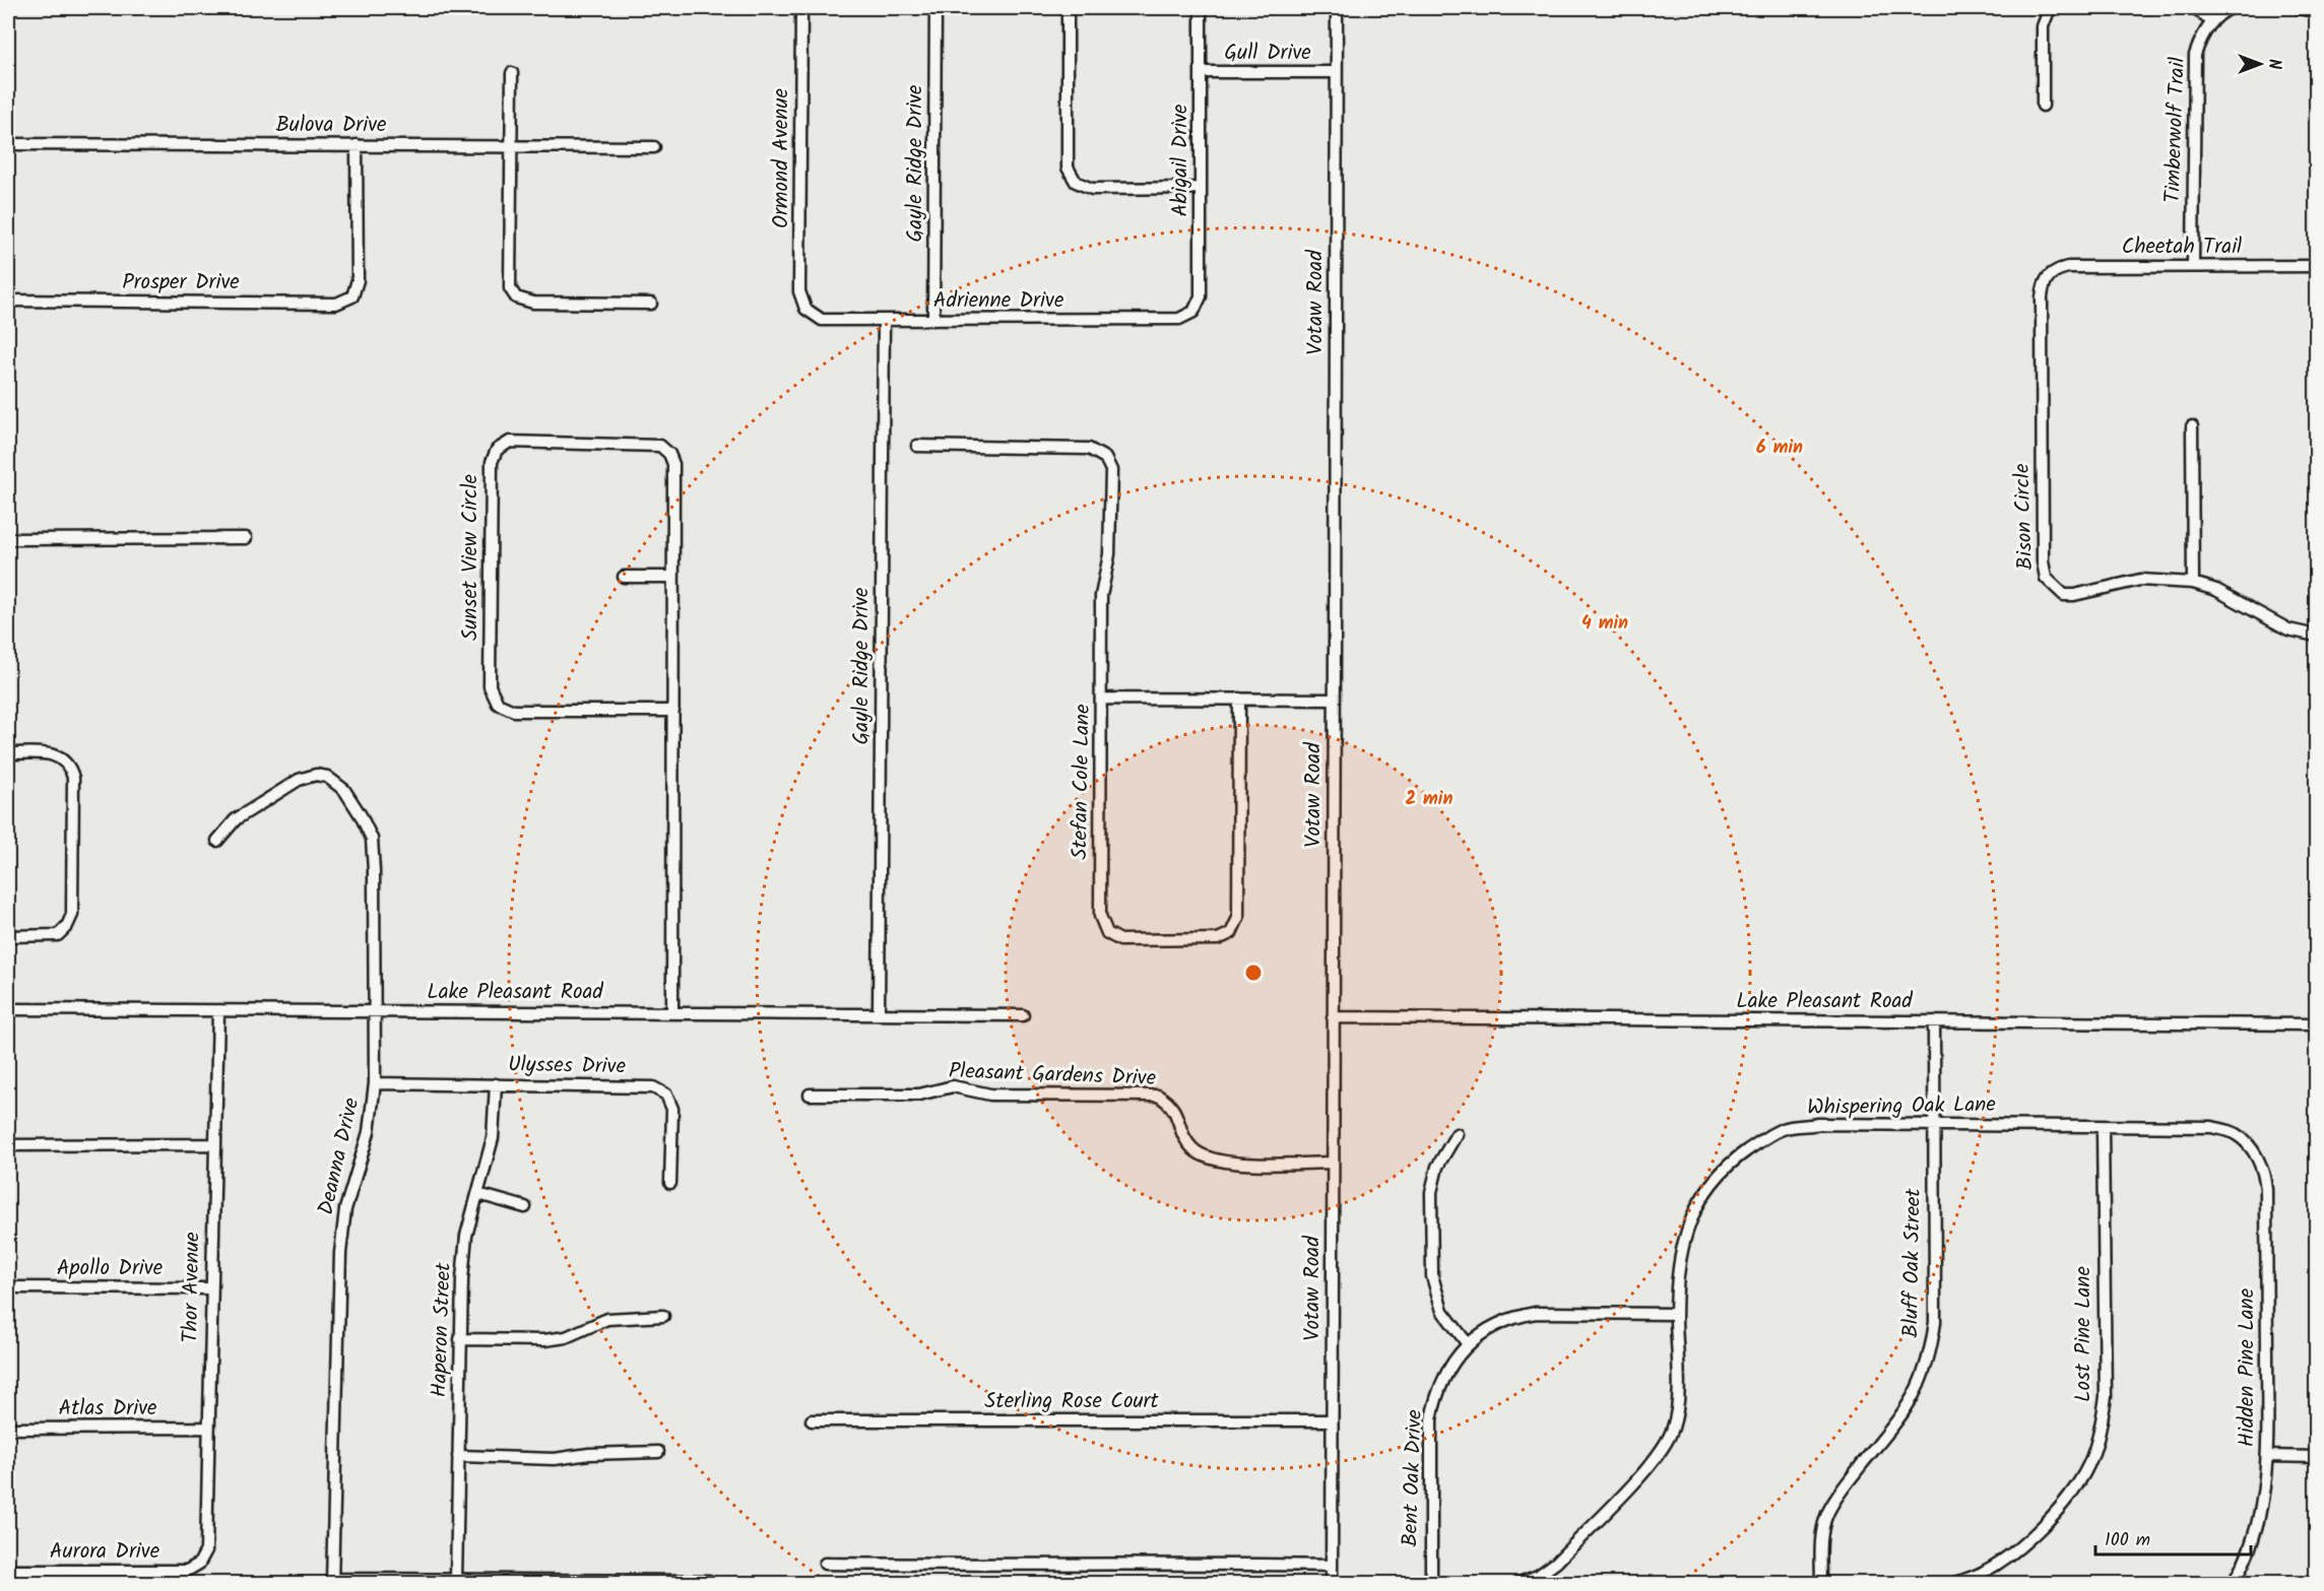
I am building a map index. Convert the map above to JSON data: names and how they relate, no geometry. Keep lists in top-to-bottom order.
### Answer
{
  "streets": {
    "street": [
      "Gull Drive",
      "Bulova Drive",
      "Timberwolf Trail",
      "Ormond Avenue",
      "Abigail Drive",
      "Gayle Ridge Drive",
      "Cheetah Trail",
      "Prosper Drive",
      "Adrienne Drive",
      "Votaw Road",
      "Bison Circle",
      "Sunset View Circle",
      "Stefan Cole Lane",
      "Lake Pleasant Road",
      "Ulysses Drive",
      "Pleasant Gardens Drive",
      "Whispering Oak Lane",
      "Deanna Drive",
      "Bluff Oak Street",
      "Apollo Drive",
      "Thor Avenue",
      "Haperon Street",
      "Lost Pine Lane",
      "Hidden Pine Lane",
      "Sterling Rose Court",
      "Atlas Drive",
      "Bent Oak Drive",
      "Aurora Drive"
    ]
  },
  "crossings": [
    ["Gull Drive", "Abigail Drive"],
    ["Gull Drive", "Votaw Road"],
    ["Bulova Drive", "Prosper Drive"],
    ["Timberwolf Trail", "Cheetah Trail"],
    ["Ormond Avenue", "Adrienne Drive"],
    ["Abigail Drive", "Adrienne Drive"],
    ["Gayle Ridge Drive", "Adrienne Drive"],
    ["Gayle Ridge Drive", "Lake Pleasant Road"],
    ["Cheetah Trail", "Bison Circle"],
    ["Votaw Road", "Lake Pleasant Road"],
    ["Votaw Road", "Pleasant Gardens Drive"],
    ["Votaw Road", "Sterling Rose Court"],
    ["Sunset View Circle", "Lake Pleasant Road"],
    ["Lake Pleasant Road", "Deanna Drive"],
    ["Lake Pleasant Road", "Bluff Oak Street"],
    ["Lake Pleasant Road", "Thor Avenue"],
    ["Ulysses Drive", "Deanna Drive"],
    ["Ulysses Drive", "Haperon Street"],
    ["Whispering Oak Lane", "Bluff Oak Street"],
    ["Whispering Oak Lane", "Lost Pine Lane"],
    ["Whispering Oak Lane", "Hidden Pine Lane"],
    ["Whispering Oak Lane", "Bent Oak Drive"],
    ["Apollo Drive", "Thor Avenue"],
    ["Thor Avenue", "Atlas Drive"],
    ["Thor Avenue", "Aurora Drive"]
  ],
  "scale_bar": "100 m",
  "north": "right",
  "rings": ["6 min", "4 min", "2 min"]
}
